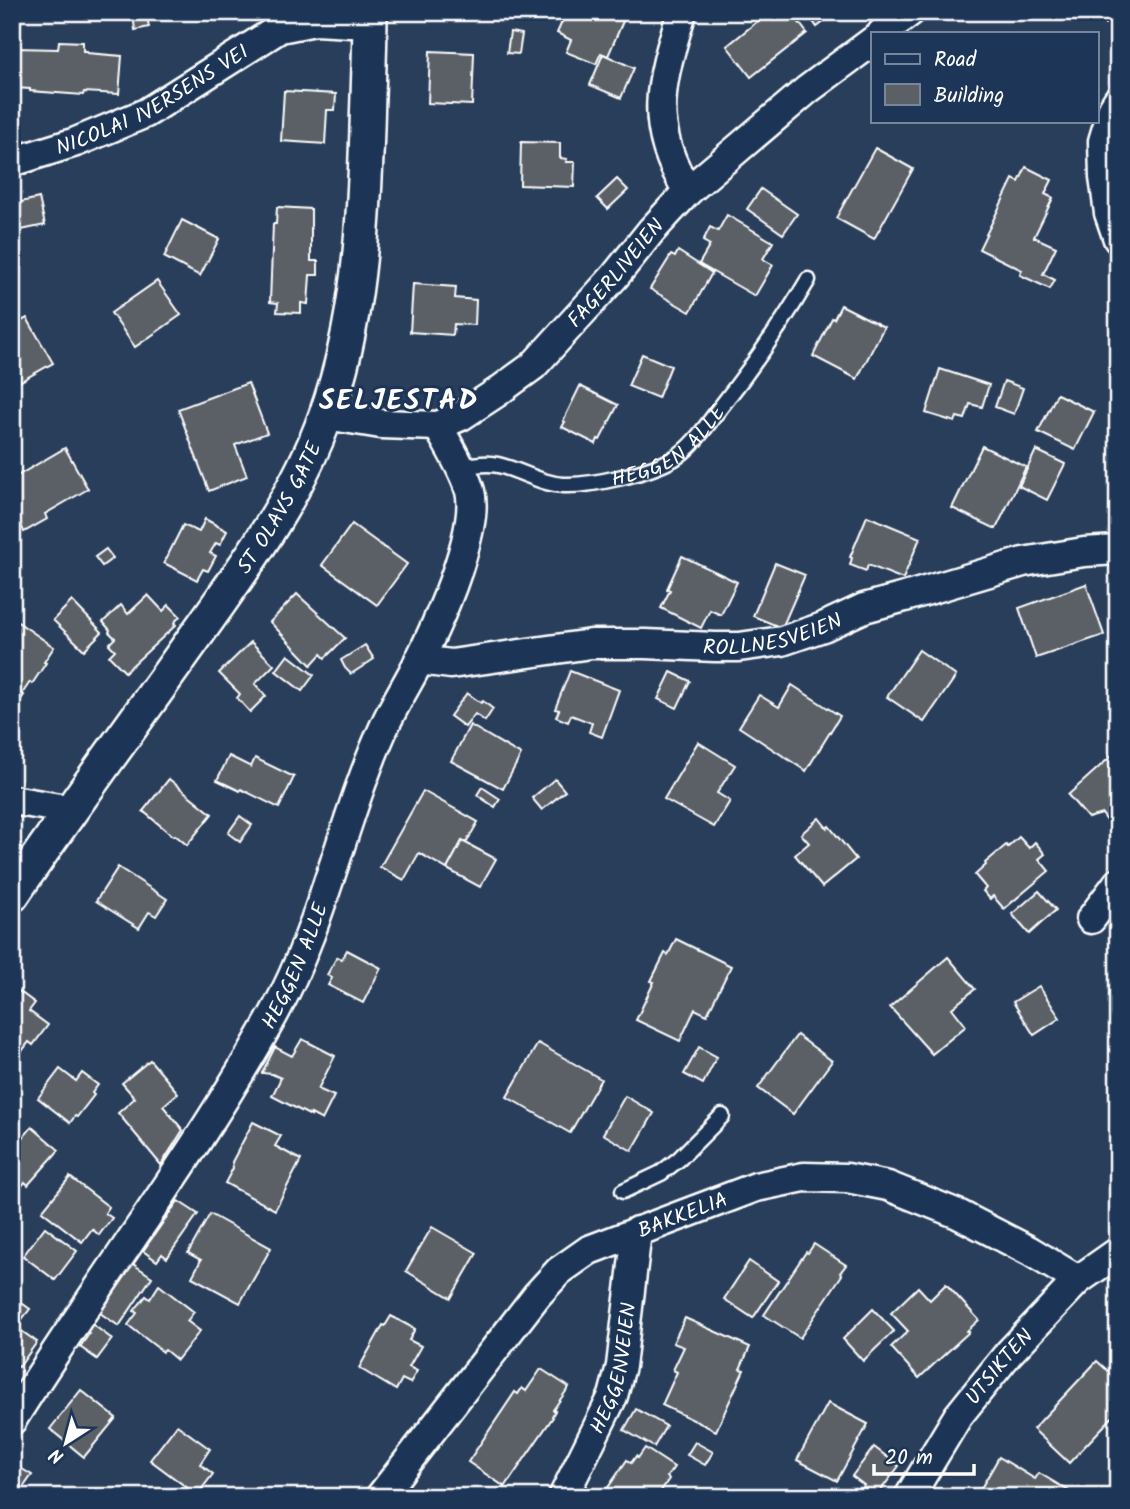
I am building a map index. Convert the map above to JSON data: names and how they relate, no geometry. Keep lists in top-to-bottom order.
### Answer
{
  "streets": {
    "street": [
      "NICOLAI IVERSENS VEI",
      "FAGERLIVEIEN",
      "HEGGEN ALLE",
      "ST OLAVS GATE",
      "ROLLNESVEIEN",
      "BAKKELIA",
      "HEGGENVEIEN",
      "UTSIKTEN"
    ]
  },
  "crossings": [
    ["NICOLAI IVERSENS VEI", "ST OLAVS GATE"],
    ["FAGERLIVEIEN", "HEGGEN ALLE"],
    ["FAGERLIVEIEN", "ST OLAVS GATE"],
    ["HEGGEN ALLE", "ROLLNESVEIEN"],
    ["BAKKELIA", "HEGGENVEIEN"],
    ["BAKKELIA", "UTSIKTEN"]
  ],
  "districts": ["SELJESTAD"],
  "legend": ["Road", "Building"],
  "scale_bar": "20 m",
  "north": "bottom left"
}
